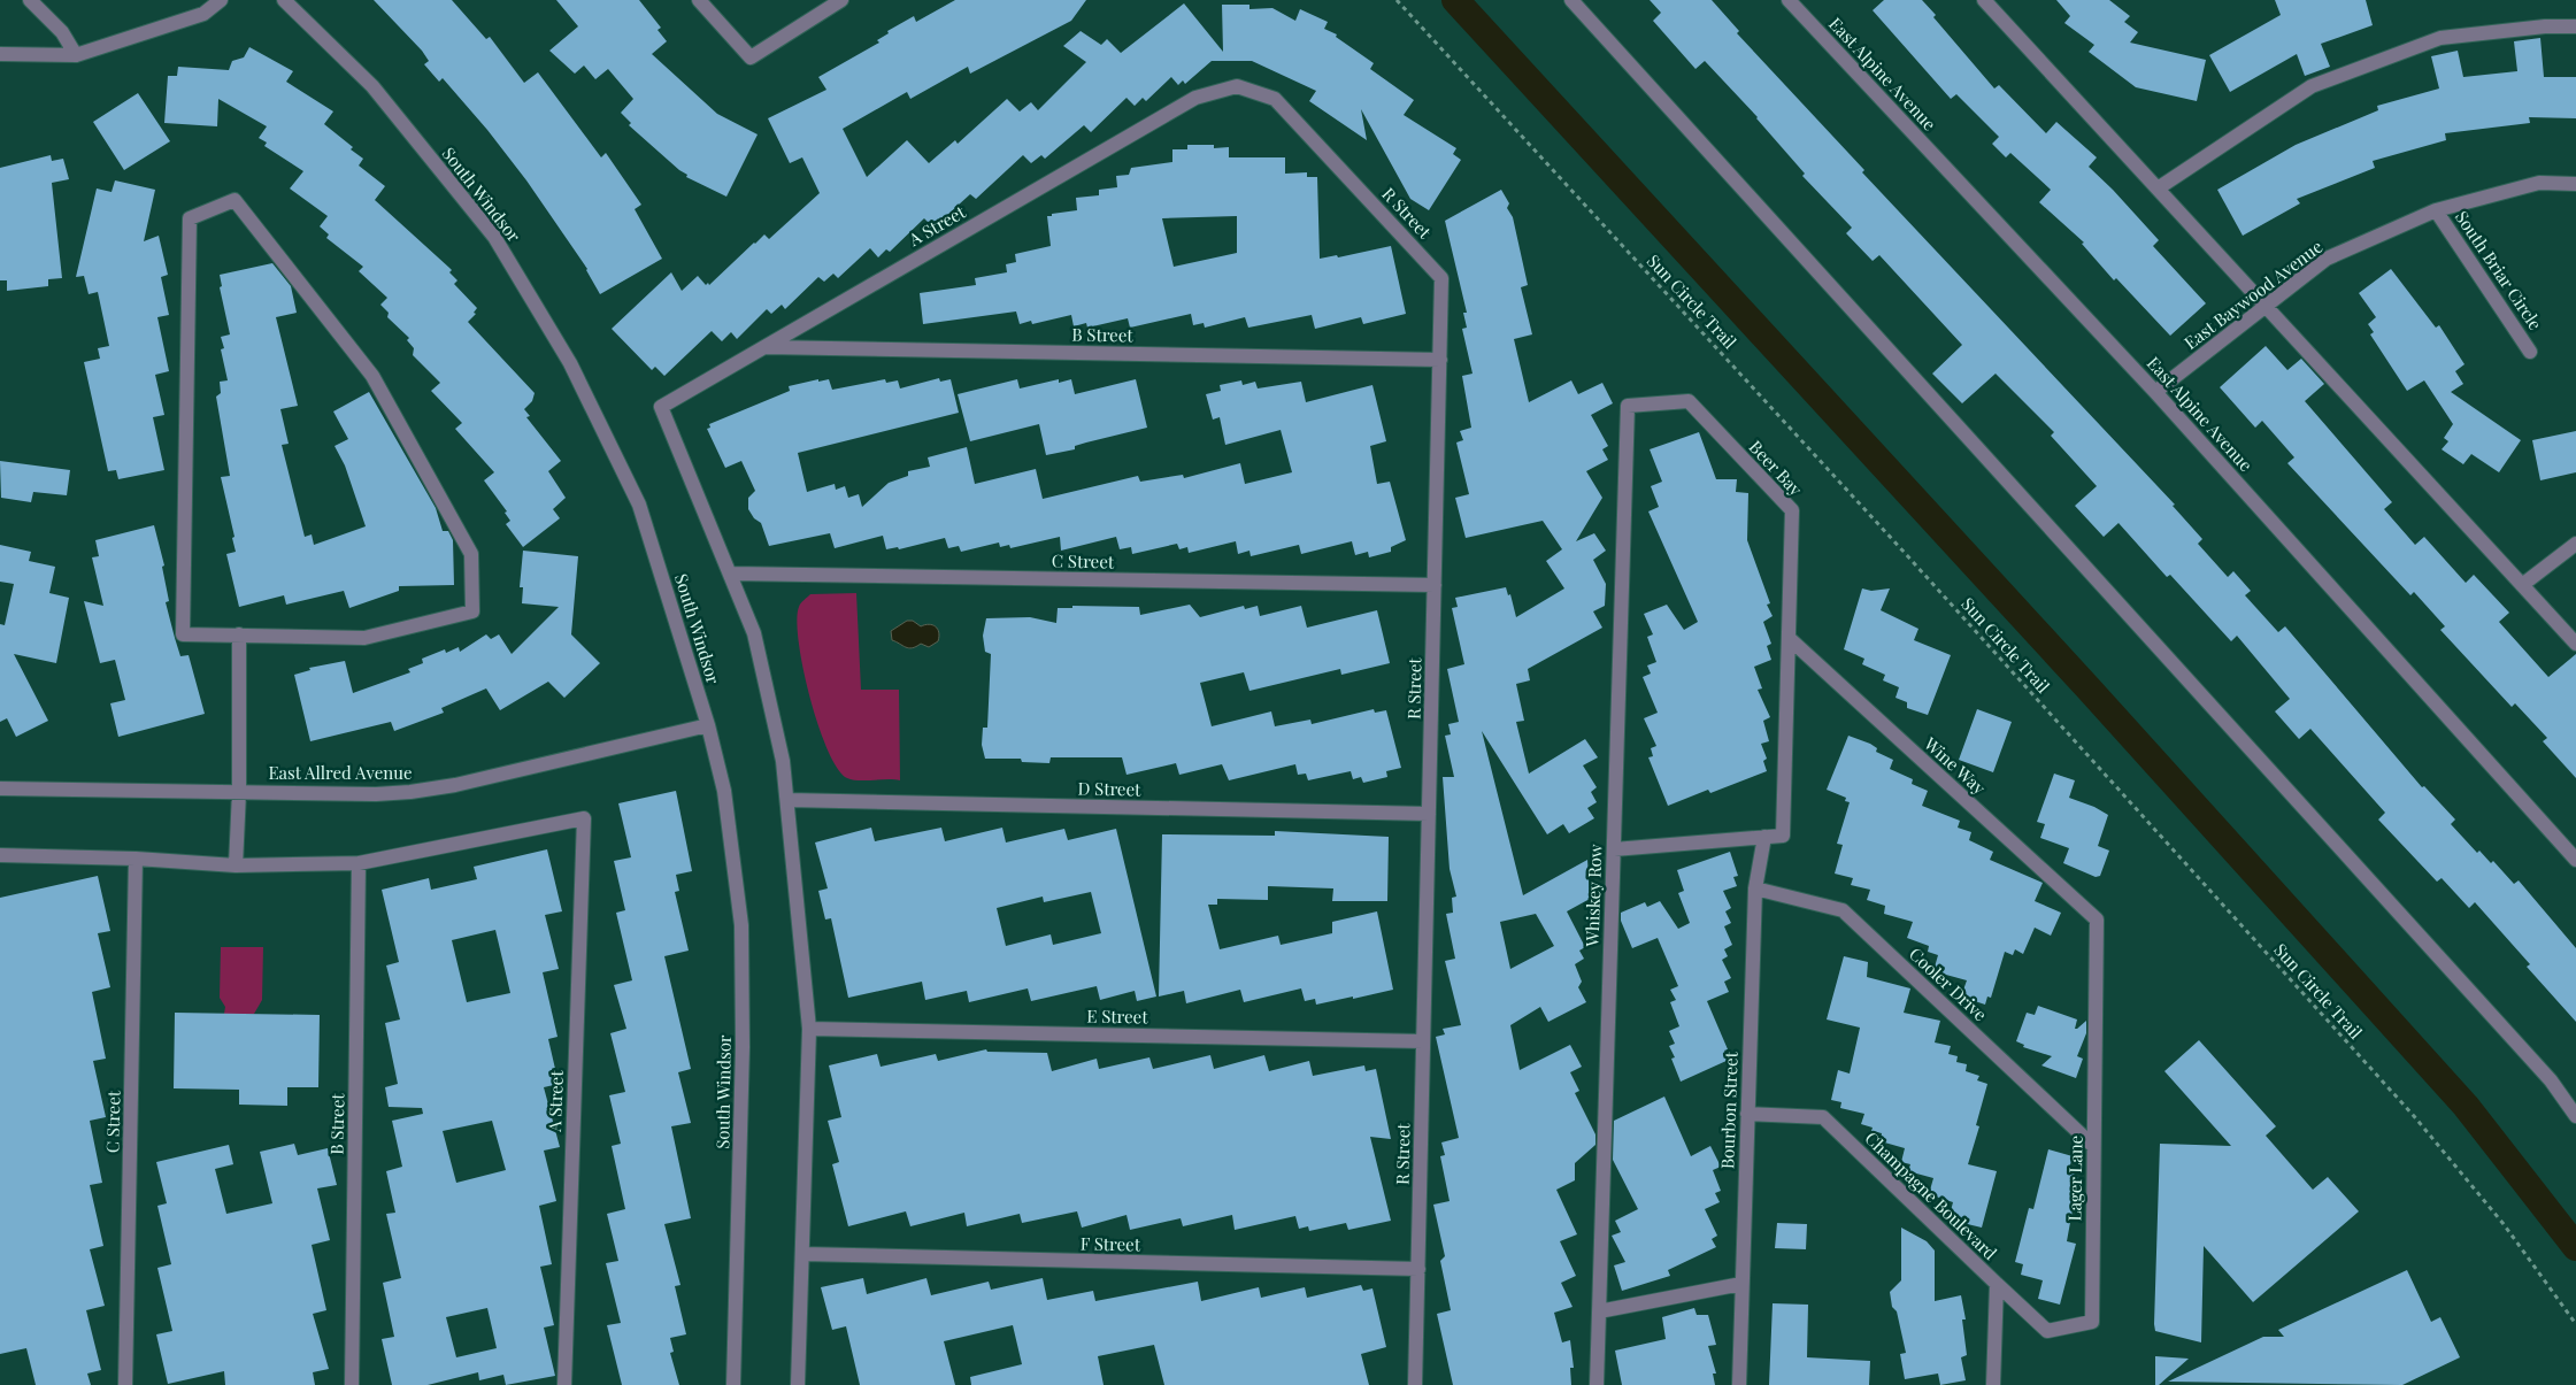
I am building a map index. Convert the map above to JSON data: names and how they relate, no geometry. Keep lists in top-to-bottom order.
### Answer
{
  "streets": {
    "street": [
      "East Alpine Avenue",
      "South Windsor",
      "R Street",
      "A Street",
      "South Briar Circle",
      "East Baywood Avenue",
      "B Street",
      "Beer Bay",
      "C Street",
      "Wine Way",
      "East Allred Avenue",
      "D Street",
      "Whiskey Row",
      "Cooler Drive",
      "E Street",
      "Bourbon Street",
      "Lager Lane",
      "Champagne Boulevard",
      "F Street"
    ],
    "path": ["Sun Circle Trail"]
  },
  "crossings": [
    ["East Alpine Avenue", "East Baywood Avenue"],
    ["South Windsor", "East Allred Avenue"],
    ["R Street", "A Street"],
    ["R Street", "B Street"],
    ["R Street", "C Street"],
    ["R Street", "D Street"],
    ["R Street", "E Street"],
    ["R Street", "F Street"],
    ["A Street", "B Street"],
    ["A Street", "C Street"],
    ["South Briar Circle", "East Baywood Avenue"],
    ["Beer Bay", "Wine Way"],
    ["Beer Bay", "Whiskey Row"],
    ["Wine Way", "Lager Lane"],
    ["Cooler Drive", "Bourbon Street"],
    ["Cooler Drive", "Lager Lane"],
    ["Bourbon Street", "Champagne Boulevard"],
    ["Lager Lane", "Champagne Boulevard"]
  ]
}
